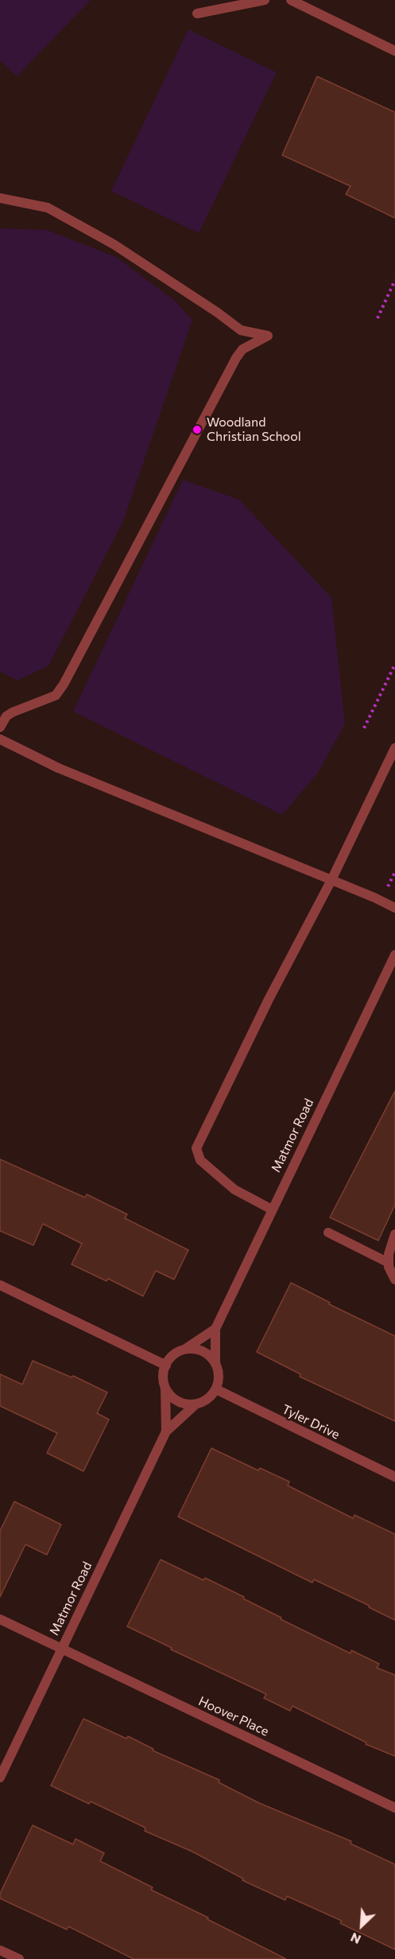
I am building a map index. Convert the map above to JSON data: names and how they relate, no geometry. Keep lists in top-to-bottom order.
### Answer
{
  "streets": {
    "street": ["Matmor Road", "Tyler Drive", "Hoover Place"]
  },
  "crossings": [
    ["Matmor Road", "Tyler Drive"],
    ["Matmor Road", "Hoover Place"]
  ],
  "places": ["Woodland Christian School"],
  "north": "bottom left"
}
